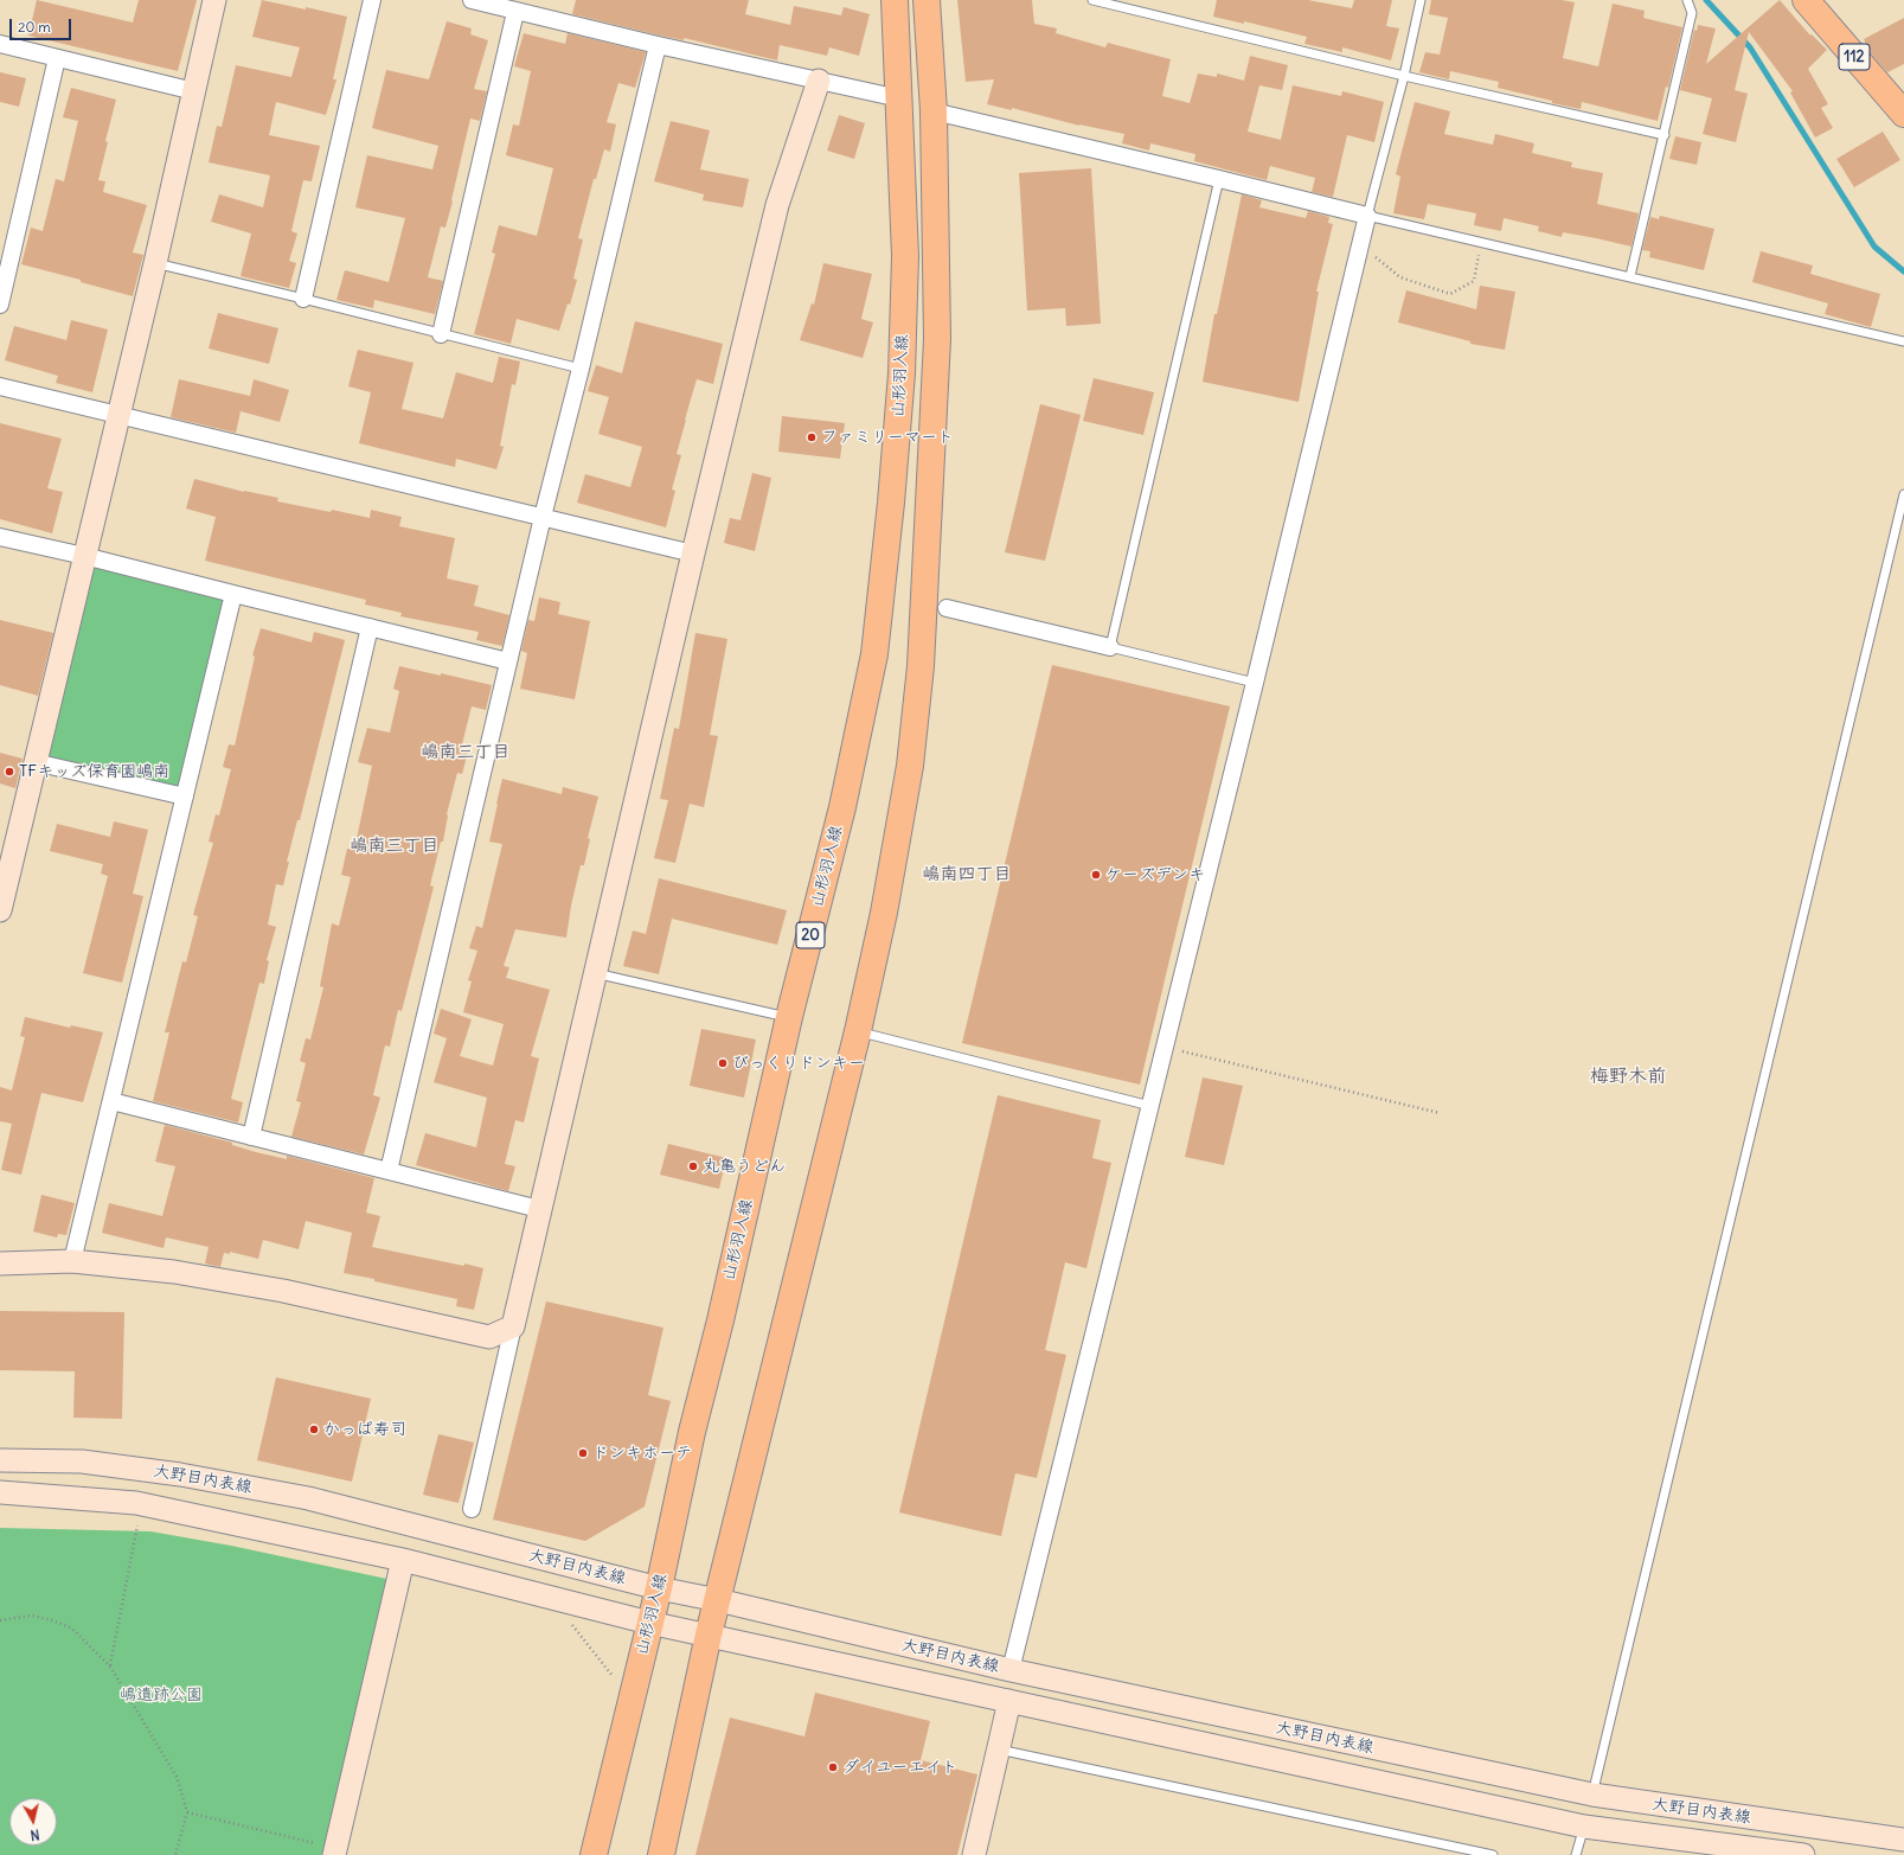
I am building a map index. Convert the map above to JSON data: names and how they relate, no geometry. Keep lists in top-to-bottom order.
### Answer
{
  "streets": {
    "main road": [
      "112",
      "山形羽入線",
      "20",
      "大野目内表線"
    ]
  },
  "crossings": [
    ["山形羽入線", "大野目内表線"]
  ],
  "districts": [
    "嶋南三丁目",
    "嶋南三丁目",
    "嶋南四丁目",
    "梅野木前"
  ],
  "parks": ["嶋遺跡公園"],
  "places": [
    "ファミリーマート",
    "TFキッズ保育園嶋南",
    "ケーズデンキ",
    "びっくりドンキー",
    "丸亀うどん",
    "かっぱ寿司",
    "ドンキホーテ",
    "ダイユーエイト"
  ],
  "scale_bar": "20 m",
  "north": "bottom"
}
